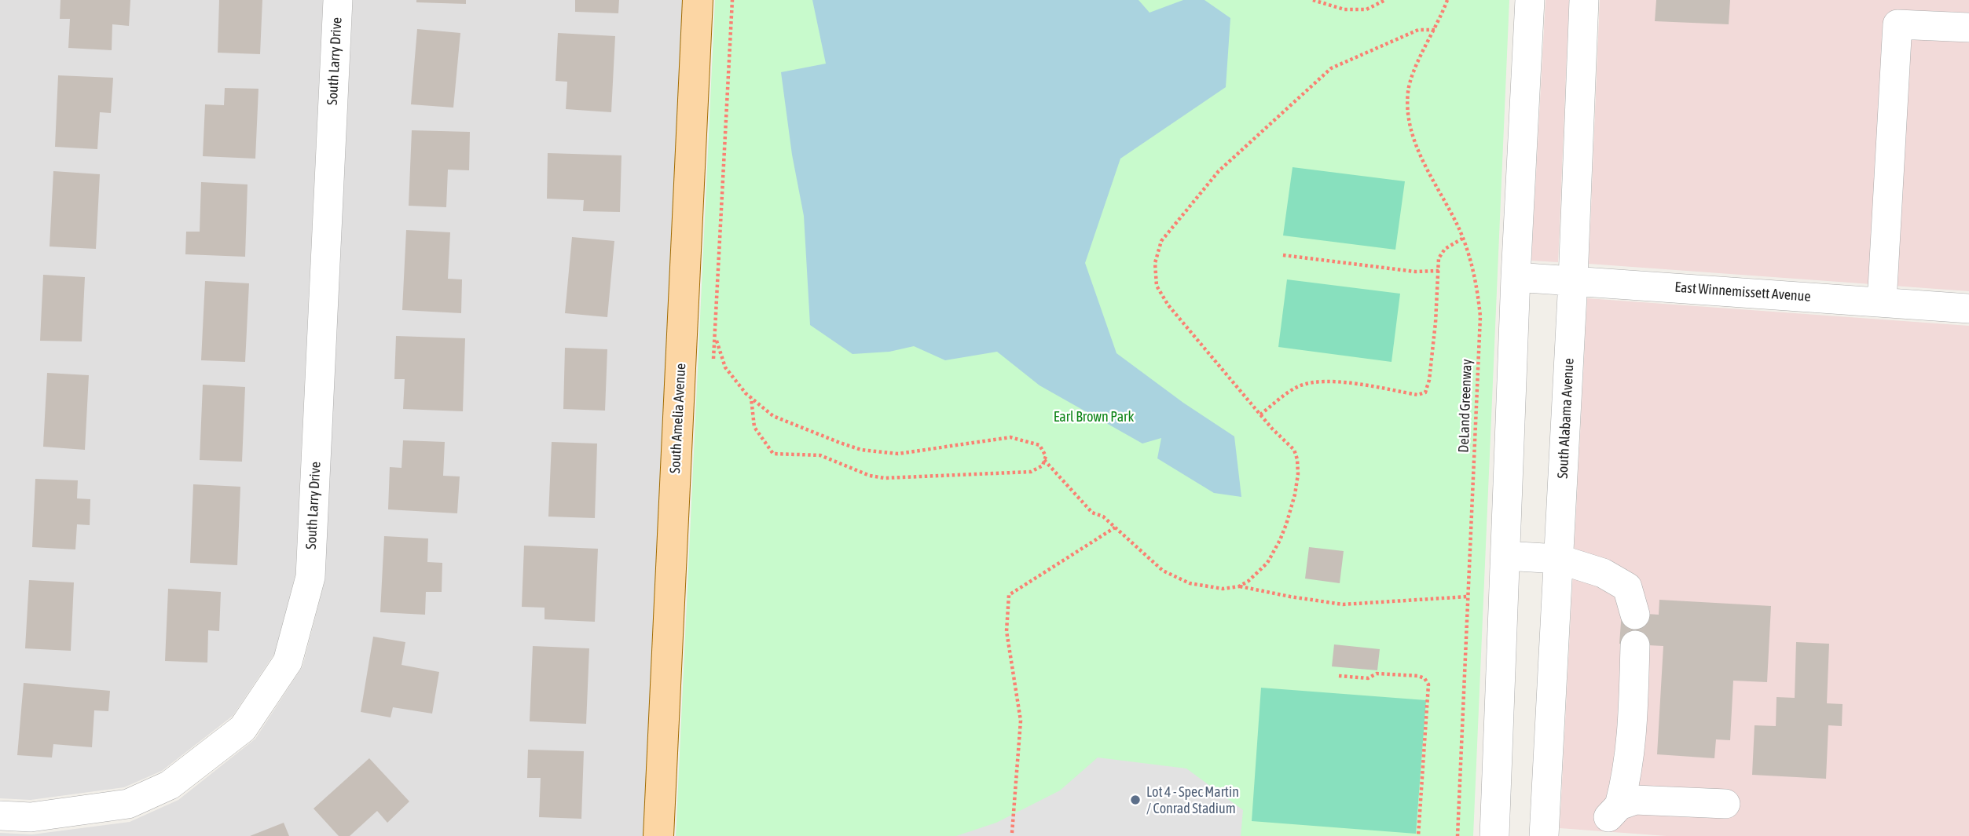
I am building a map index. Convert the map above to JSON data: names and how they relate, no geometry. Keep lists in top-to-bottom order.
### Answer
{
  "streets": {
    "main road": ["South Amelia Avenue"],
    "street": ["South Larry Drive", "East Winnemissett Avenue", "South Alabama Avenue"],
    "path": ["DeLand Greenway"]
  },
  "crossings": [
    ["East Winnemissett Avenue", "South Alabama Avenue"]
  ],
  "parks": ["Earl Brown Park"],
  "places": ["Lot 4 - Spec Martin / Conrad Stadium"]
}
